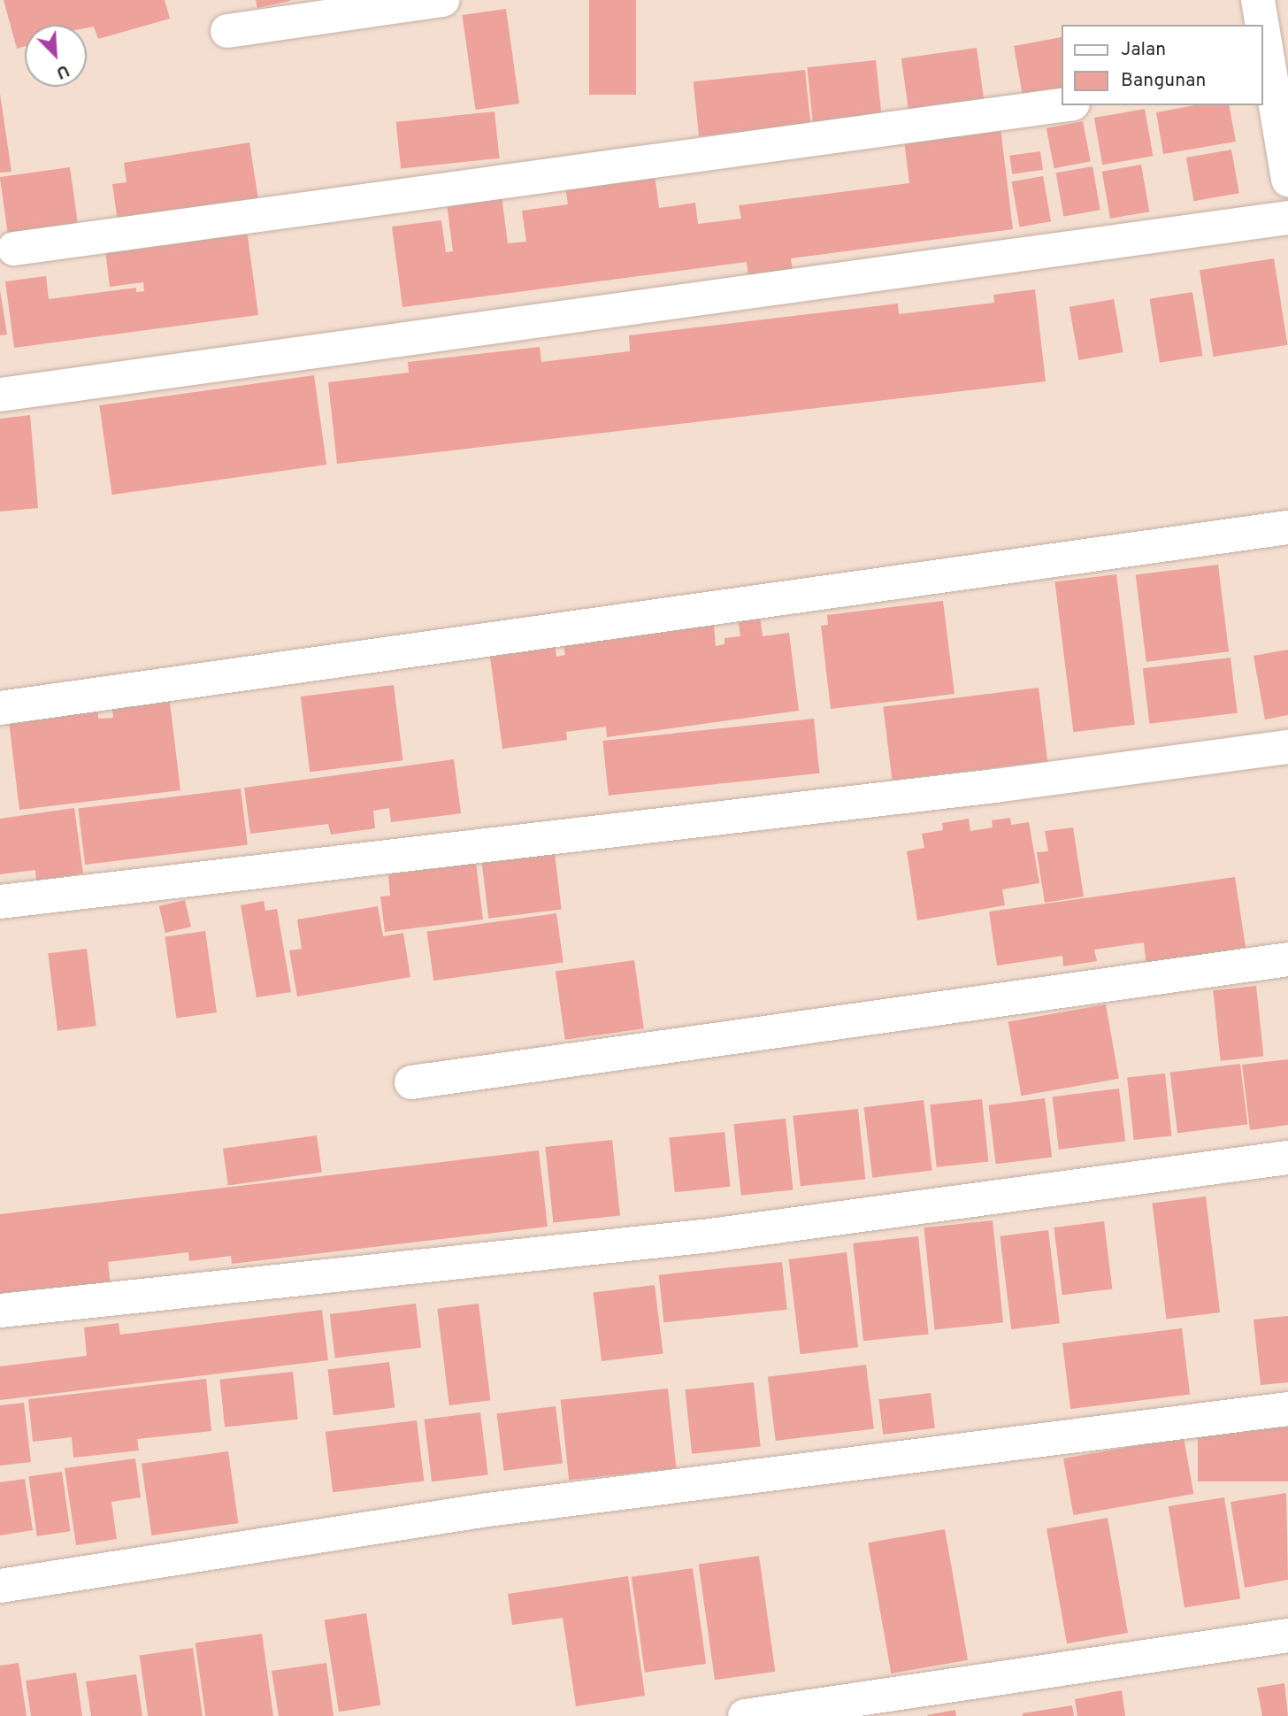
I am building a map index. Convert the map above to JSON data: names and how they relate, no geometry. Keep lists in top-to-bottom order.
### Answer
{
  "legend": ["Jalan", "Bangunan"],
  "north": "bottom right"
}
